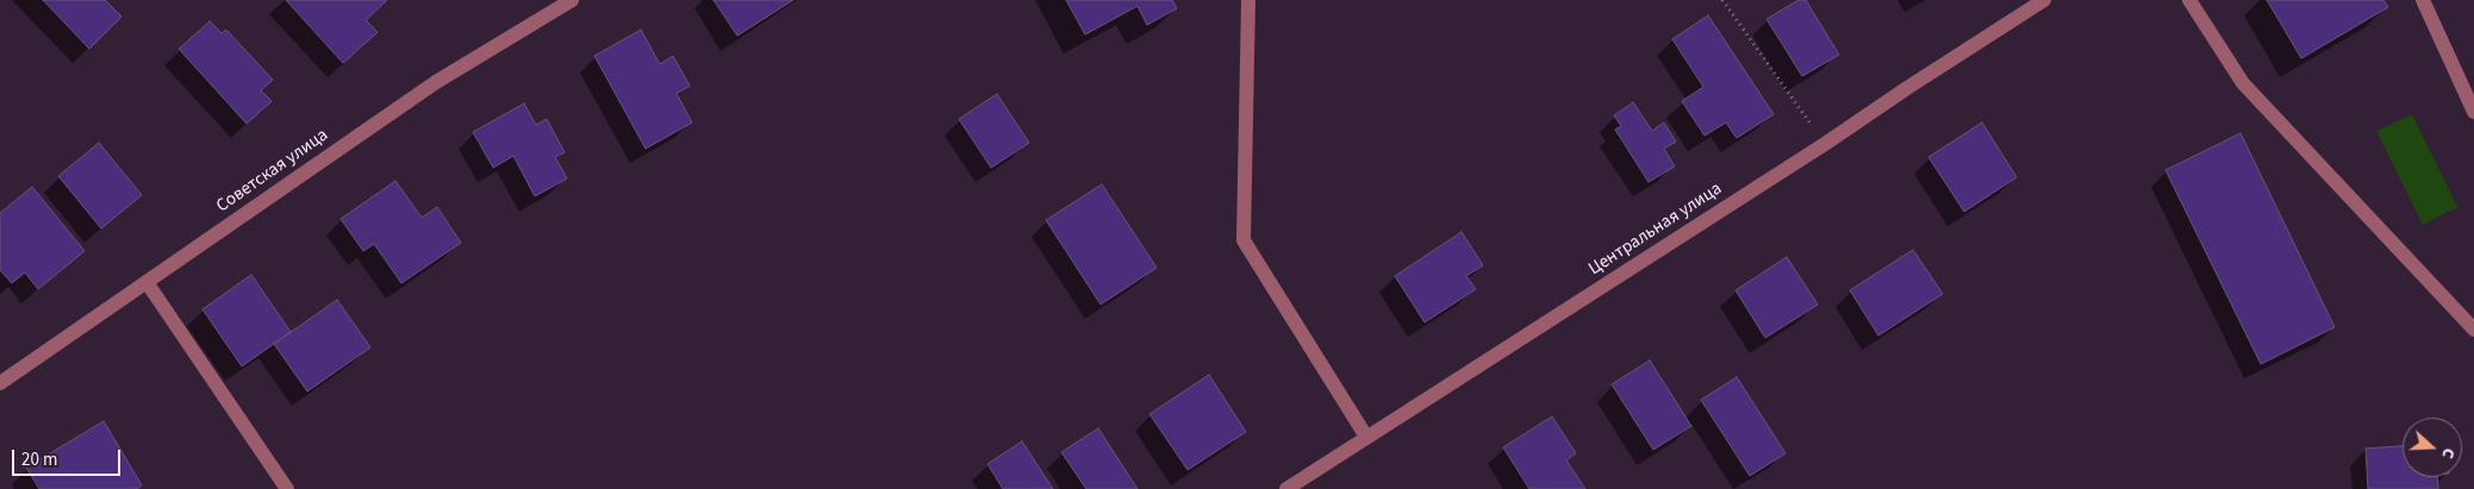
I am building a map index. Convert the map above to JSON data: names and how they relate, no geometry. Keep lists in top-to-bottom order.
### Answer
{
  "streets": {
    "street": ["Советская улица", "Центральная улица"]
  },
  "scale_bar": "20 m",
  "north": "right"
}
